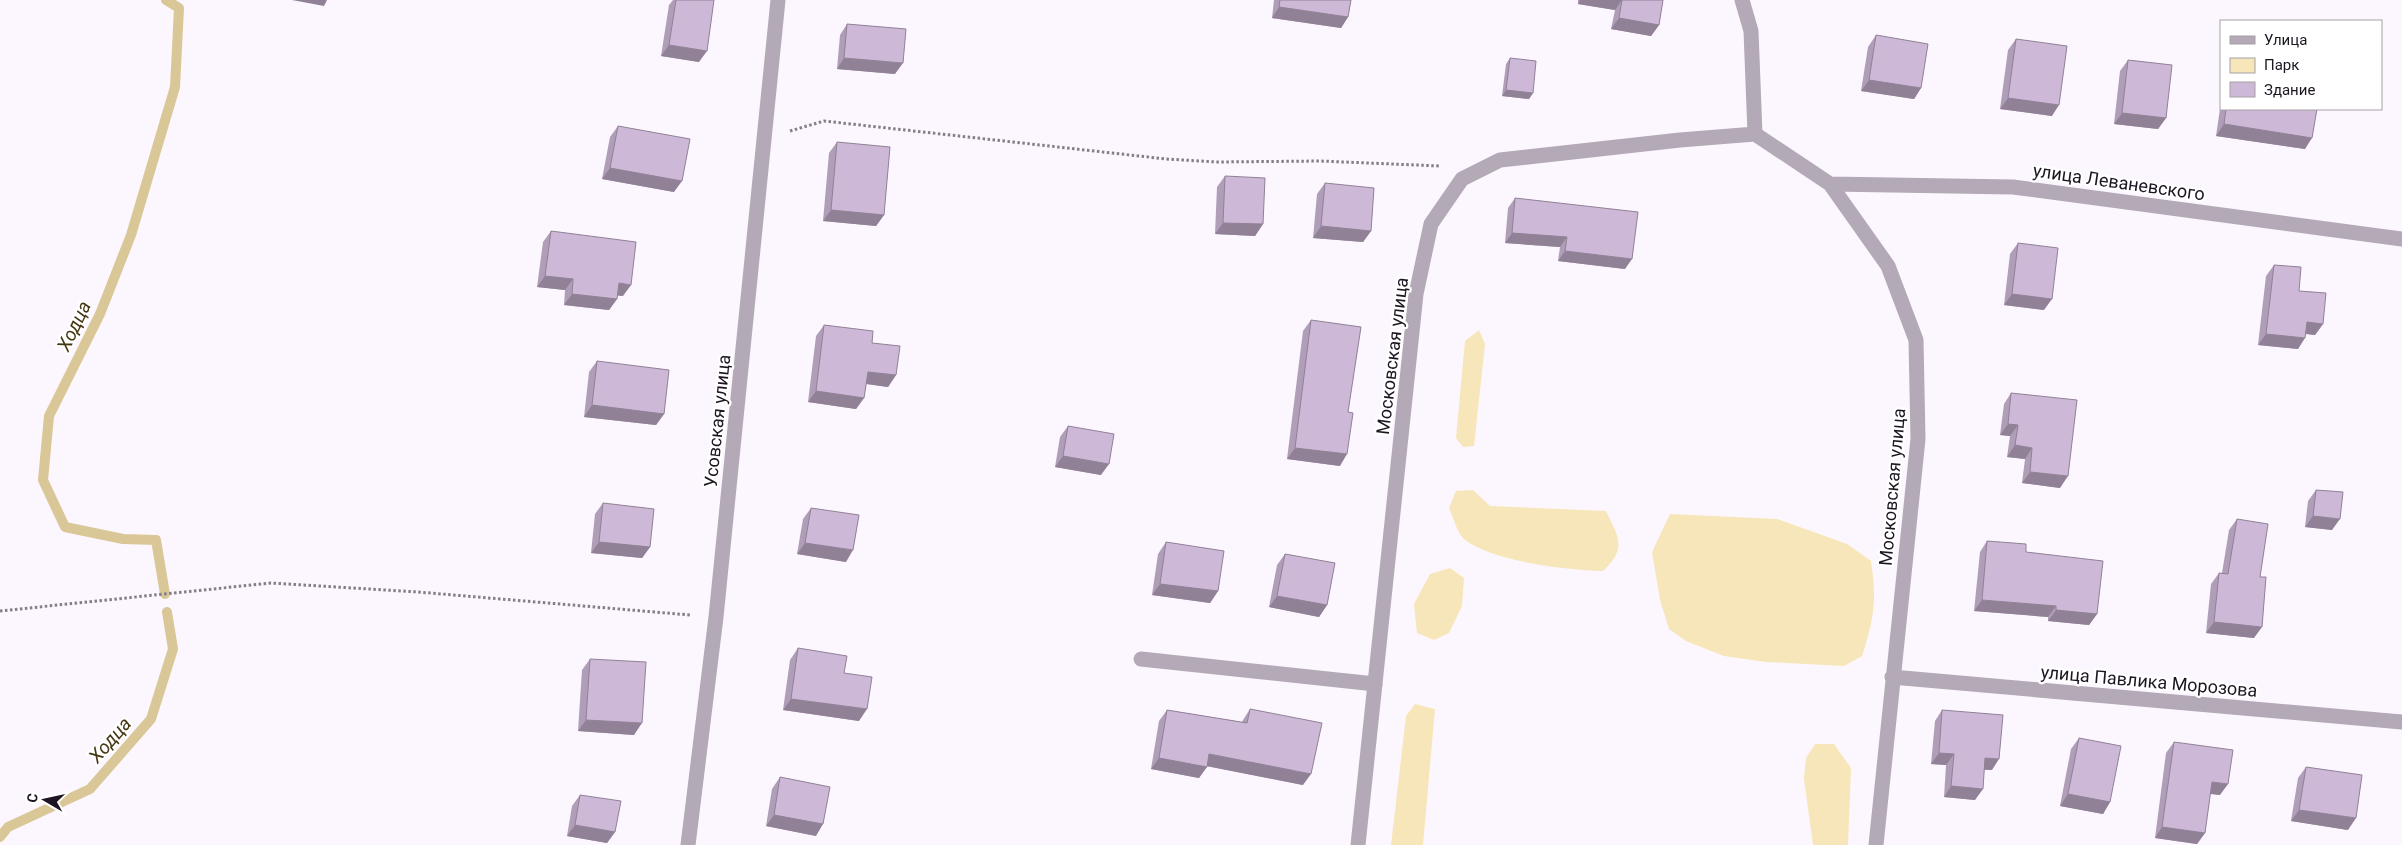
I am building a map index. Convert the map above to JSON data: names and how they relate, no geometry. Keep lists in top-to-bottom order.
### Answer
{
  "streets": {
    "street": [
      "улица Леваневского",
      "Московская улица",
      "Усовская улица",
      "улица Павлика Морозова"
    ]
  },
  "crossings": [
    ["улица Леваневского", "Московская улица"],
    ["Московская улица", "улица Павлика Морозова"]
  ],
  "water": ["Ходца"],
  "legend": ["Улица", "Парк", "Здание"],
  "north": "left"
}
